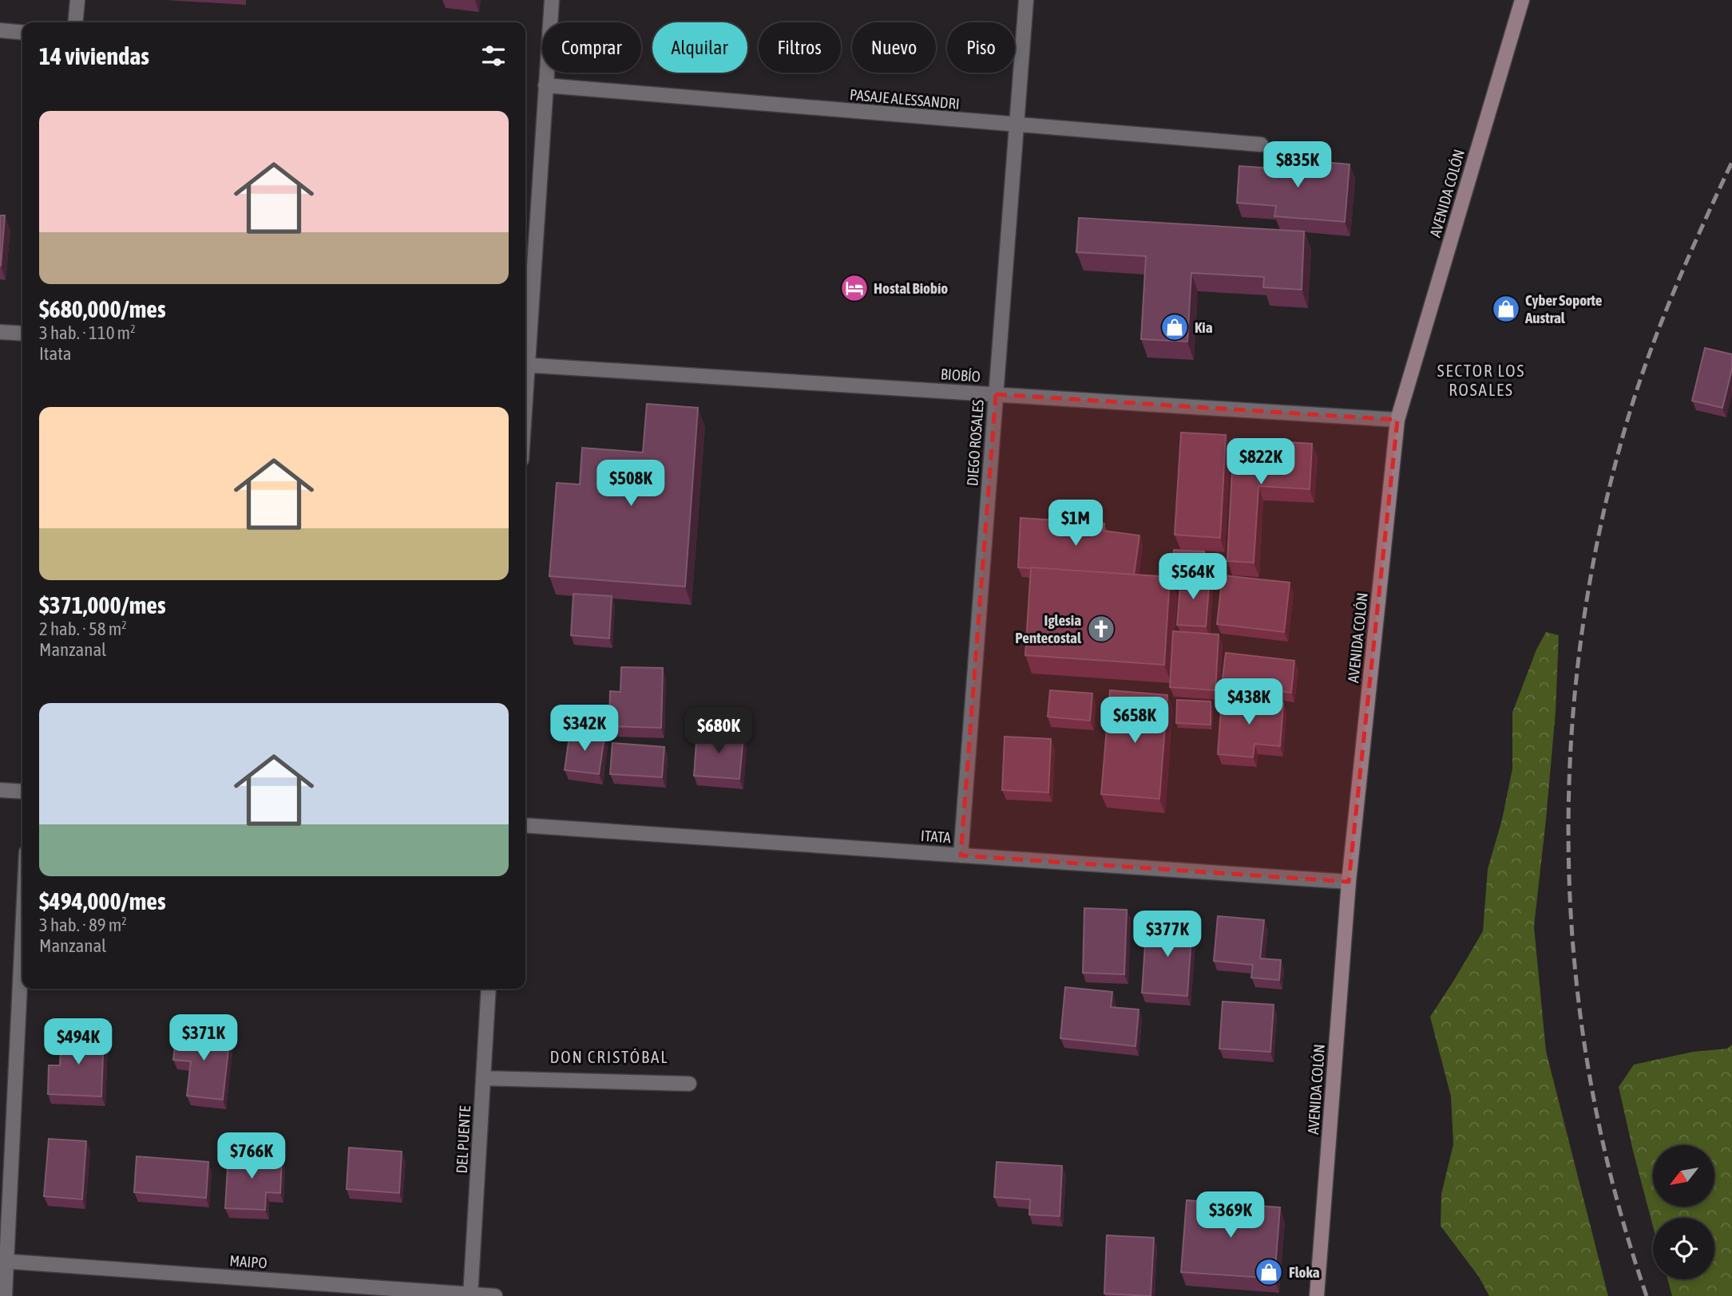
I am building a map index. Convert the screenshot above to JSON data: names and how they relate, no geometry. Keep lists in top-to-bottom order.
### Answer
{
  "streets": {
    "main road": ["AVENIDA COLÓN"],
    "street": [
      "PASAJE ALESSANDRI",
      "BIOBÍO",
      "DIEGO ROSALES",
      "ITATA",
      "DEL PUENTE",
      "MAIPO"
    ]
  },
  "crossings": [
    ["PASAJE ALESSANDRI", "DIEGO ROSALES"],
    ["AVENIDA COLÓN", "BIOBÍO"],
    ["AVENIDA COLÓN", "ITATA"],
    ["BIOBÍO", "DIEGO ROSALES"],
    ["DIEGO ROSALES", "ITATA"],
    ["DEL PUENTE", "MAIPO"]
  ],
  "districts": ["SECTOR LOS ROSALES", "DON CRISTÓBAL"],
  "places": {
    "hotel": ["Hostal Biobío"],
    "shop": ["Cyber Soporte Austral", "Kia", "Floka"],
    "church": ["Iglesia Pentecostal"]
  },
  "north": "bottom left",
  "page": {
    "chip": [
      "Comprar",
      "Alquilar",
      "Filtros",
      "Nuevo",
      "Piso"
    ],
    "heading": "14 viviendas",
    "list": [
      {
        "name": "$680,000/mes",
        "note": "3 hab. · 110 m² · Itata"
      },
      {
        "name": "$371,000/mes",
        "note": "2 hab. · 58 m² · Manzanal"
      },
      {
        "name": "$494,000/mes",
        "note": "3 hab. · 89 m² · Manzanal"
      }
    ],
    "price": [
      "$835K",
      "$822K",
      "$508K",
      "$1M",
      "$564K",
      "$438K",
      "$658K",
      "$342K",
      "$680K",
      "$377K",
      "$371K",
      "$494K",
      "$766K",
      "$369K"
    ]
  }
}
